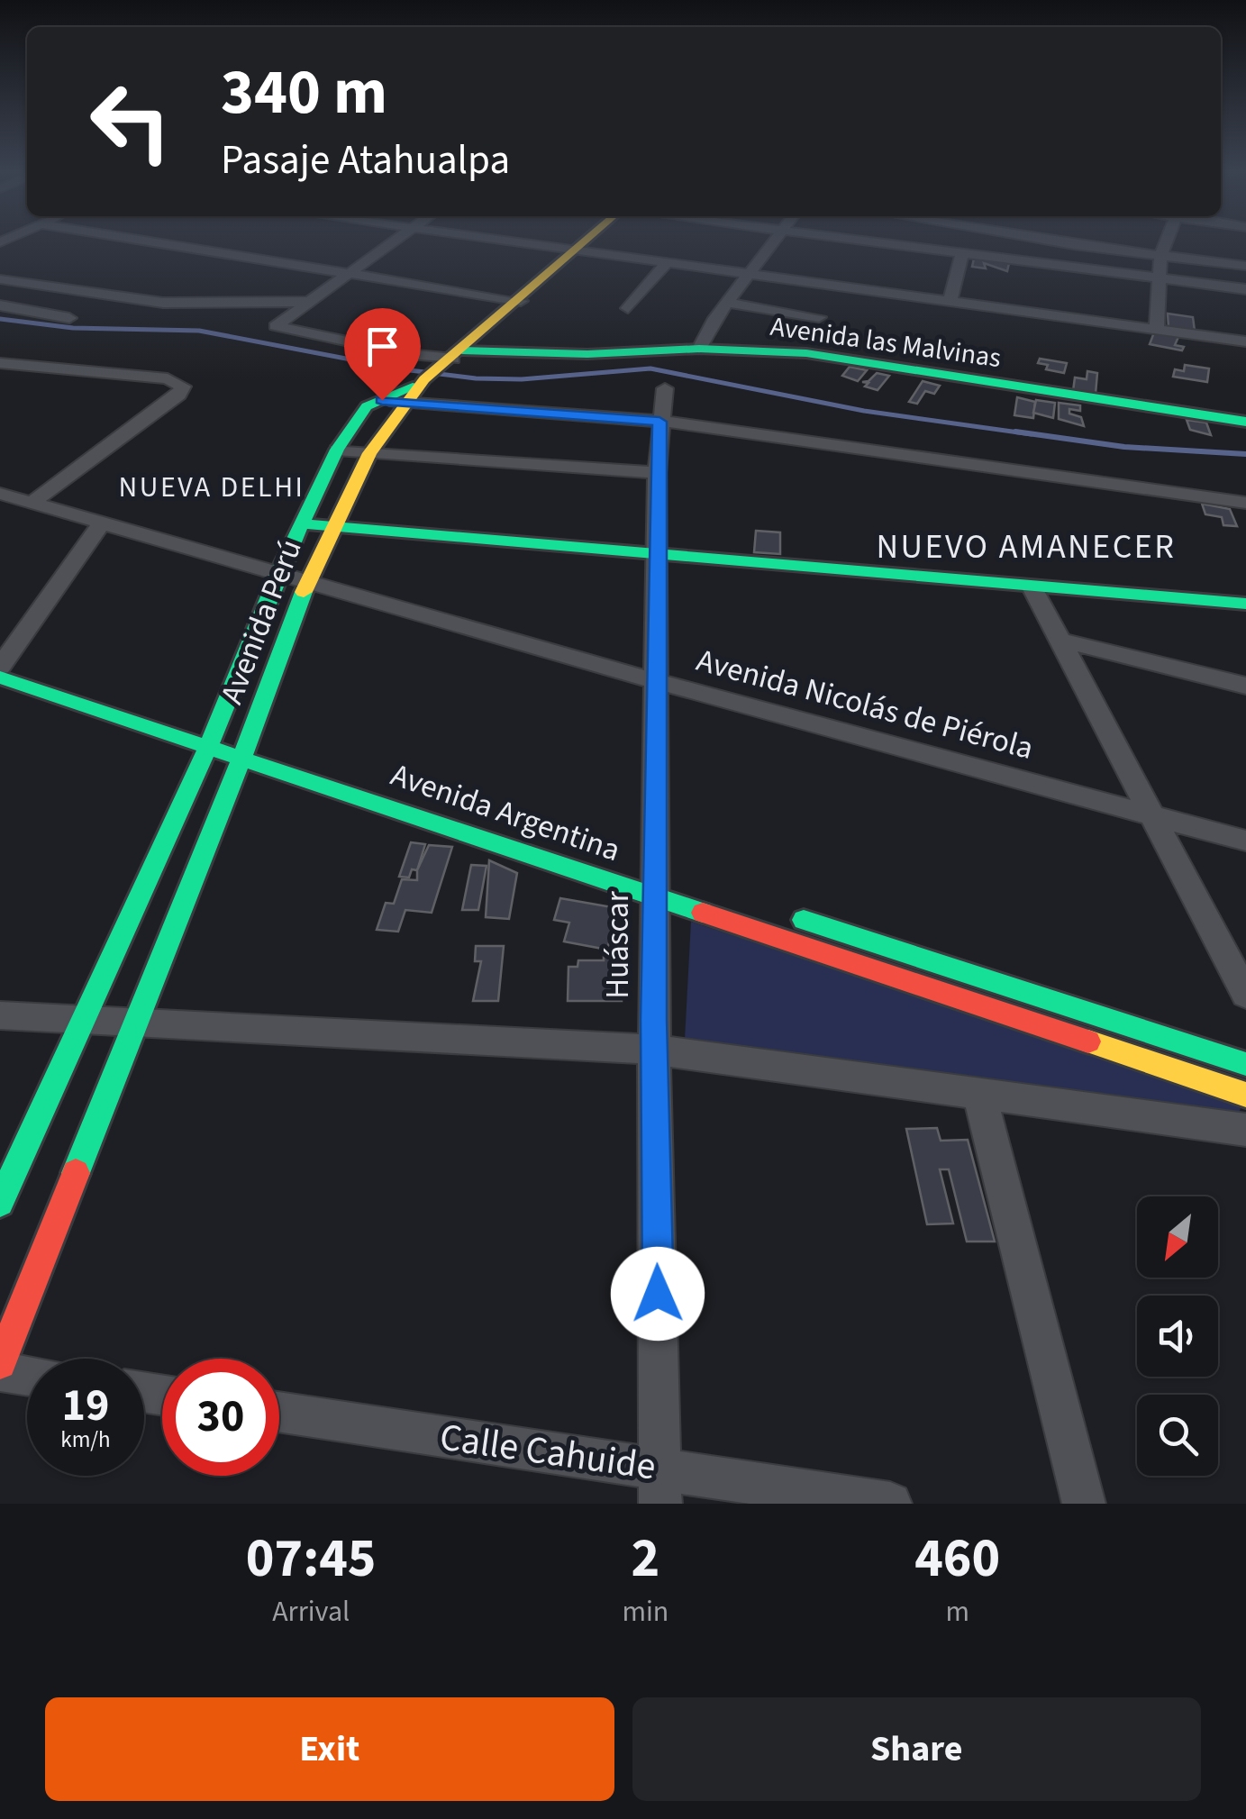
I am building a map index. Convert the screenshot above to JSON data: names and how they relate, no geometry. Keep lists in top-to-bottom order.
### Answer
{
  "streets": {
    "street": [
      "Avenida las Malvinas",
      "Avenida Perú",
      "Avenida Nicolás de Piérola",
      "Avenida Argentina",
      "Huáscar",
      "Calle Cahuide"
    ]
  },
  "crossings": [
    ["Avenida Perú", "Avenida Nicolás de Piérola"],
    ["Avenida Perú", "Avenida Argentina"],
    ["Avenida Nicolás de Piérola", "Huáscar"],
    ["Avenida Argentina", "Huáscar"],
    ["Huáscar", "Calle Cahuide"]
  ],
  "districts": ["NUEVA DELHI", "NUEVO AMANECER"],
  "north": "bottom left",
  "page": {
    "turn": ["340 m", "Pasaje Atahualpa"],
    "speed": "19 km/h",
    "limit": "30",
    "eta": [
      "07:45",
      "Arrival",
      "2",
      "min",
      "460",
      "m"
    ],
    "buttons": ["Exit", "Share"]
  }
}
